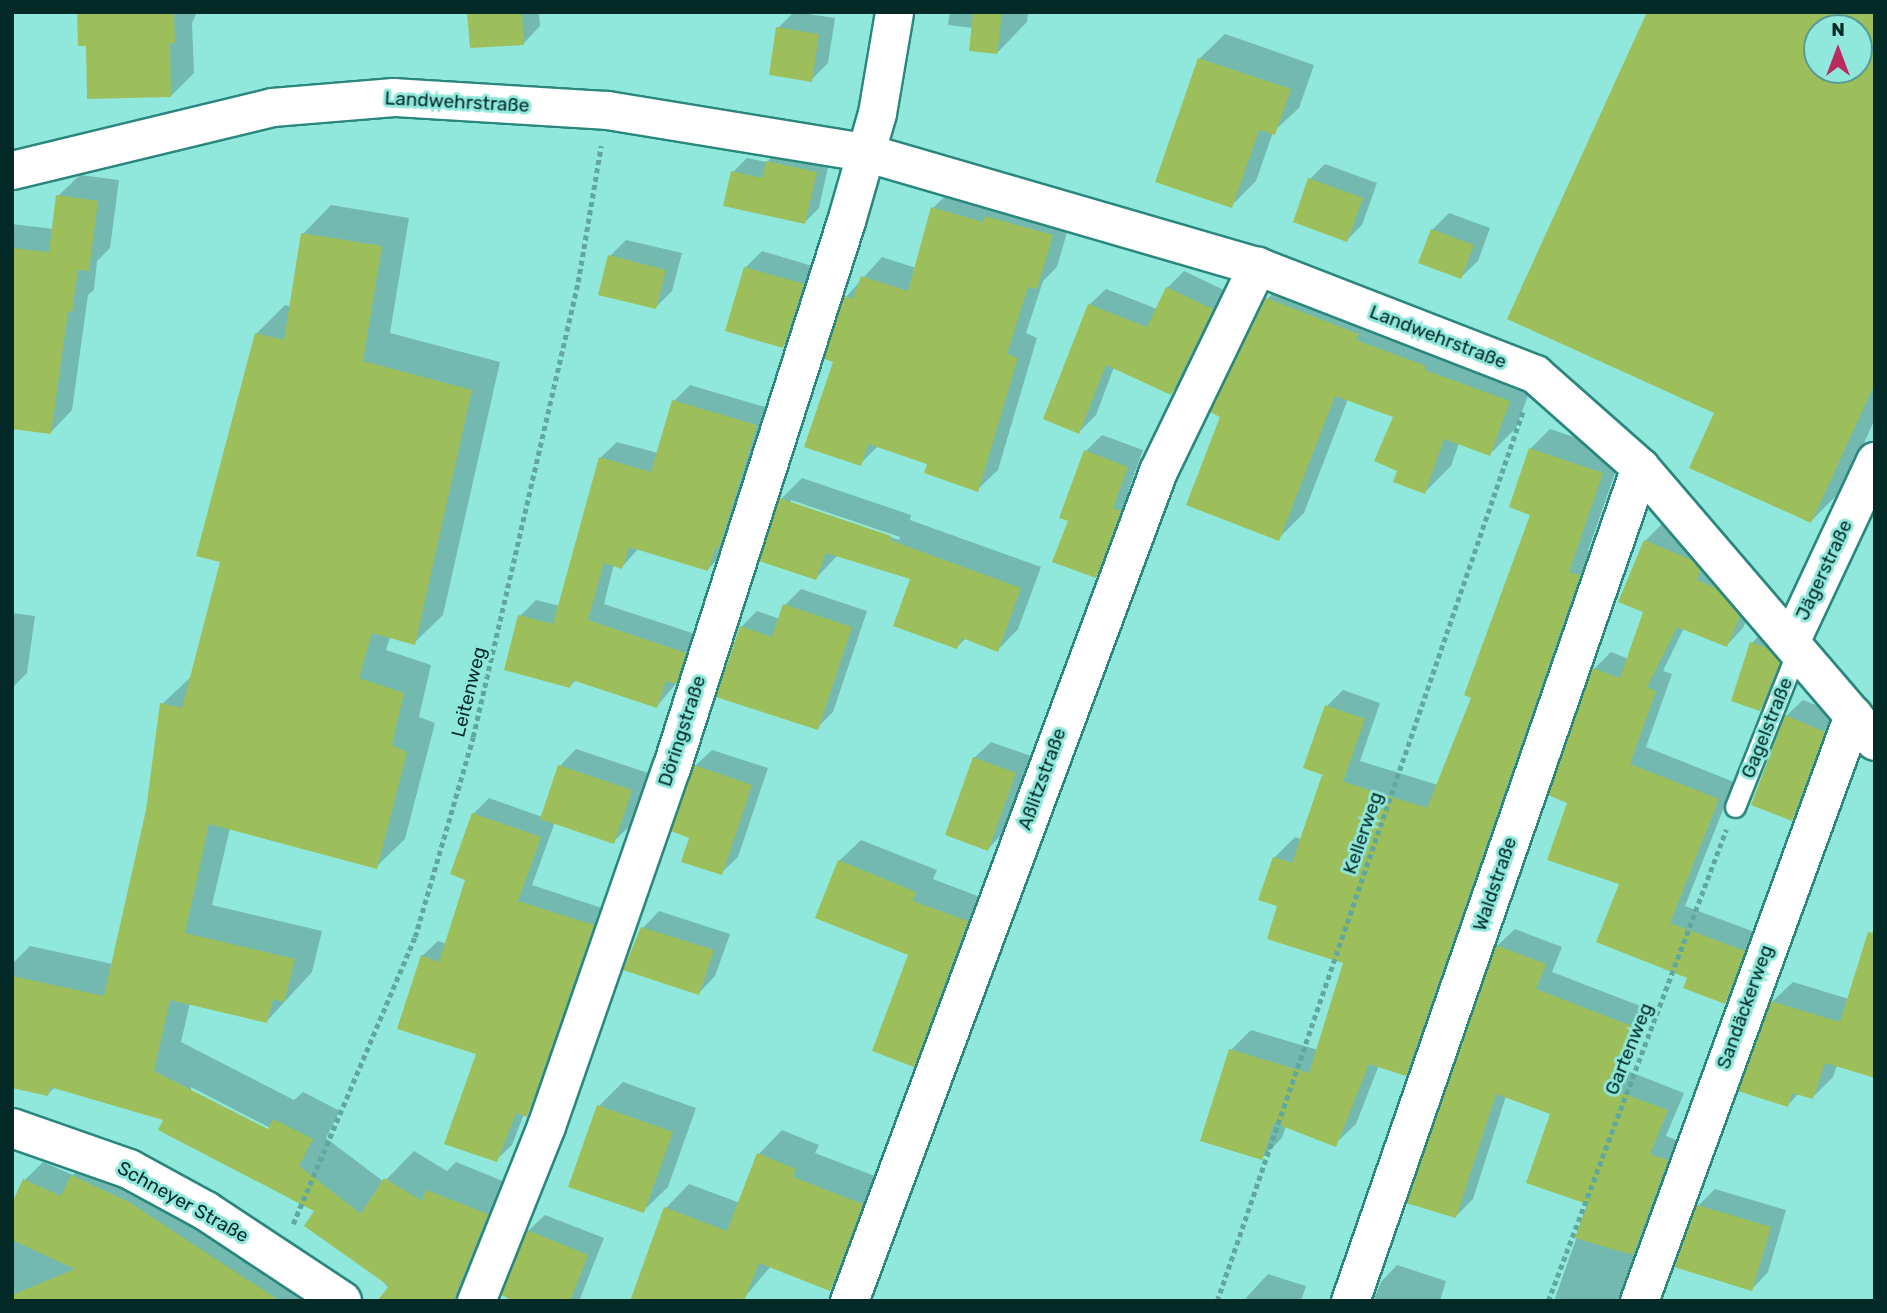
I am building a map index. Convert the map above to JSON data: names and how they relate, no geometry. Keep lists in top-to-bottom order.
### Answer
{
  "streets": {
    "street": [
      "Landwehrstraße",
      "Jägerstraße",
      "Döringstraße",
      "Aßlitzstraße",
      "Waldstraße",
      "Sandäckerweg",
      "Schneyer Straße"
    ],
    "lane": ["Gagelstraße"],
    "path": ["Leitenweg", "Kellerweg", "Gartenweg"]
  },
  "crossings": [
    ["Landwehrstraße", "Jägerstraße"],
    ["Landwehrstraße", "Leitenweg"],
    ["Landwehrstraße", "Gagelstraße"],
    ["Landwehrstraße", "Döringstraße"],
    ["Landwehrstraße", "Aßlitzstraße"],
    ["Landwehrstraße", "Kellerweg"],
    ["Landwehrstraße", "Waldstraße"],
    ["Landwehrstraße", "Sandäckerweg"],
    ["Jägerstraße", "Gagelstraße"],
    ["Leitenweg", "Schneyer Straße"],
    ["Gagelstraße", "Gartenweg"]
  ],
  "north": "top"
}
